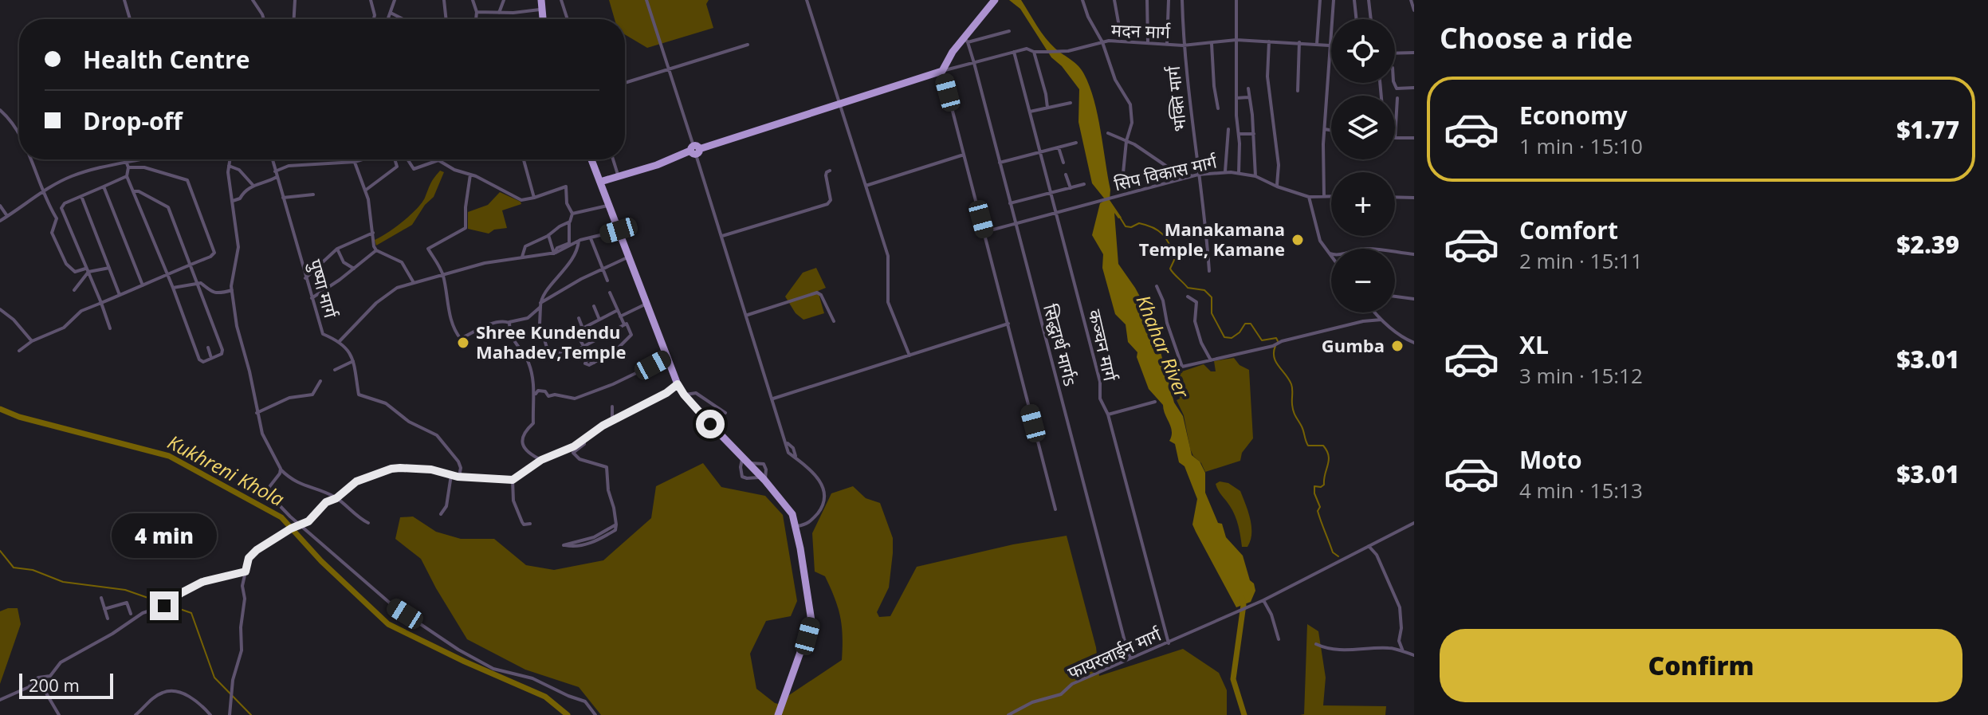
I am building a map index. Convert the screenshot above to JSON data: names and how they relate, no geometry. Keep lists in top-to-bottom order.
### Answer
{
  "streets": {
    "street": [
      "मदन मार्ग",
      "भक्ति मार्ग",
      "सिप विकास मार्ग",
      "पुष्पा मार्ग",
      "सिद्धार्थ मार्गs",
      "कञ्चन मार्ग",
      "फायरलाईन मार्ग"
    ]
  },
  "crossings": [
    ["मदन मार्ग", "भक्ति मार्ग"],
    ["मदन मार्ग", "सिद्धार्थ मार्गs"],
    ["मदन मार्ग", "कञ्चन मार्ग"],
    ["भक्ति मार्ग", "सिप विकास मार्ग"],
    ["सिप विकास मार्ग", "सिद्धार्थ मार्गs"],
    ["सिप विकास मार्ग", "कञ्चन मार्ग"],
    ["सिद्धार्थ मार्गs", "फायरलाईन मार्ग"],
    ["कञ्चन मार्ग", "फायरलाईन मार्ग"]
  ],
  "water": ["Khahar River", "Kukhreni Khola"],
  "places": ["Manakamana Temple, Kamane", "Shree Kundendu Mahadev,Temple", "Gumba"],
  "scale_bar": "200 m",
  "page": {
    "heading": "Choose a ride",
    "map_buttons": ["+", "−"],
    "banner": ["Health Centre", "Drop-off"],
    "list": [
      {
        "name": "Economy",
        "note": "1 min · 15:10",
        "value": "$1.77"
      },
      {
        "name": "Comfort",
        "note": "2 min · 15:11",
        "value": "$2.39"
      },
      {
        "name": "XL",
        "note": "3 min · 15:12",
        "value": "$3.01"
      },
      {
        "name": "Moto",
        "note": "4 min · 15:13",
        "value": "$3.01"
      }
    ],
    "bubble": "4 min",
    "buttons": "Confirm",
    "scale": "200 m"
  }
}
